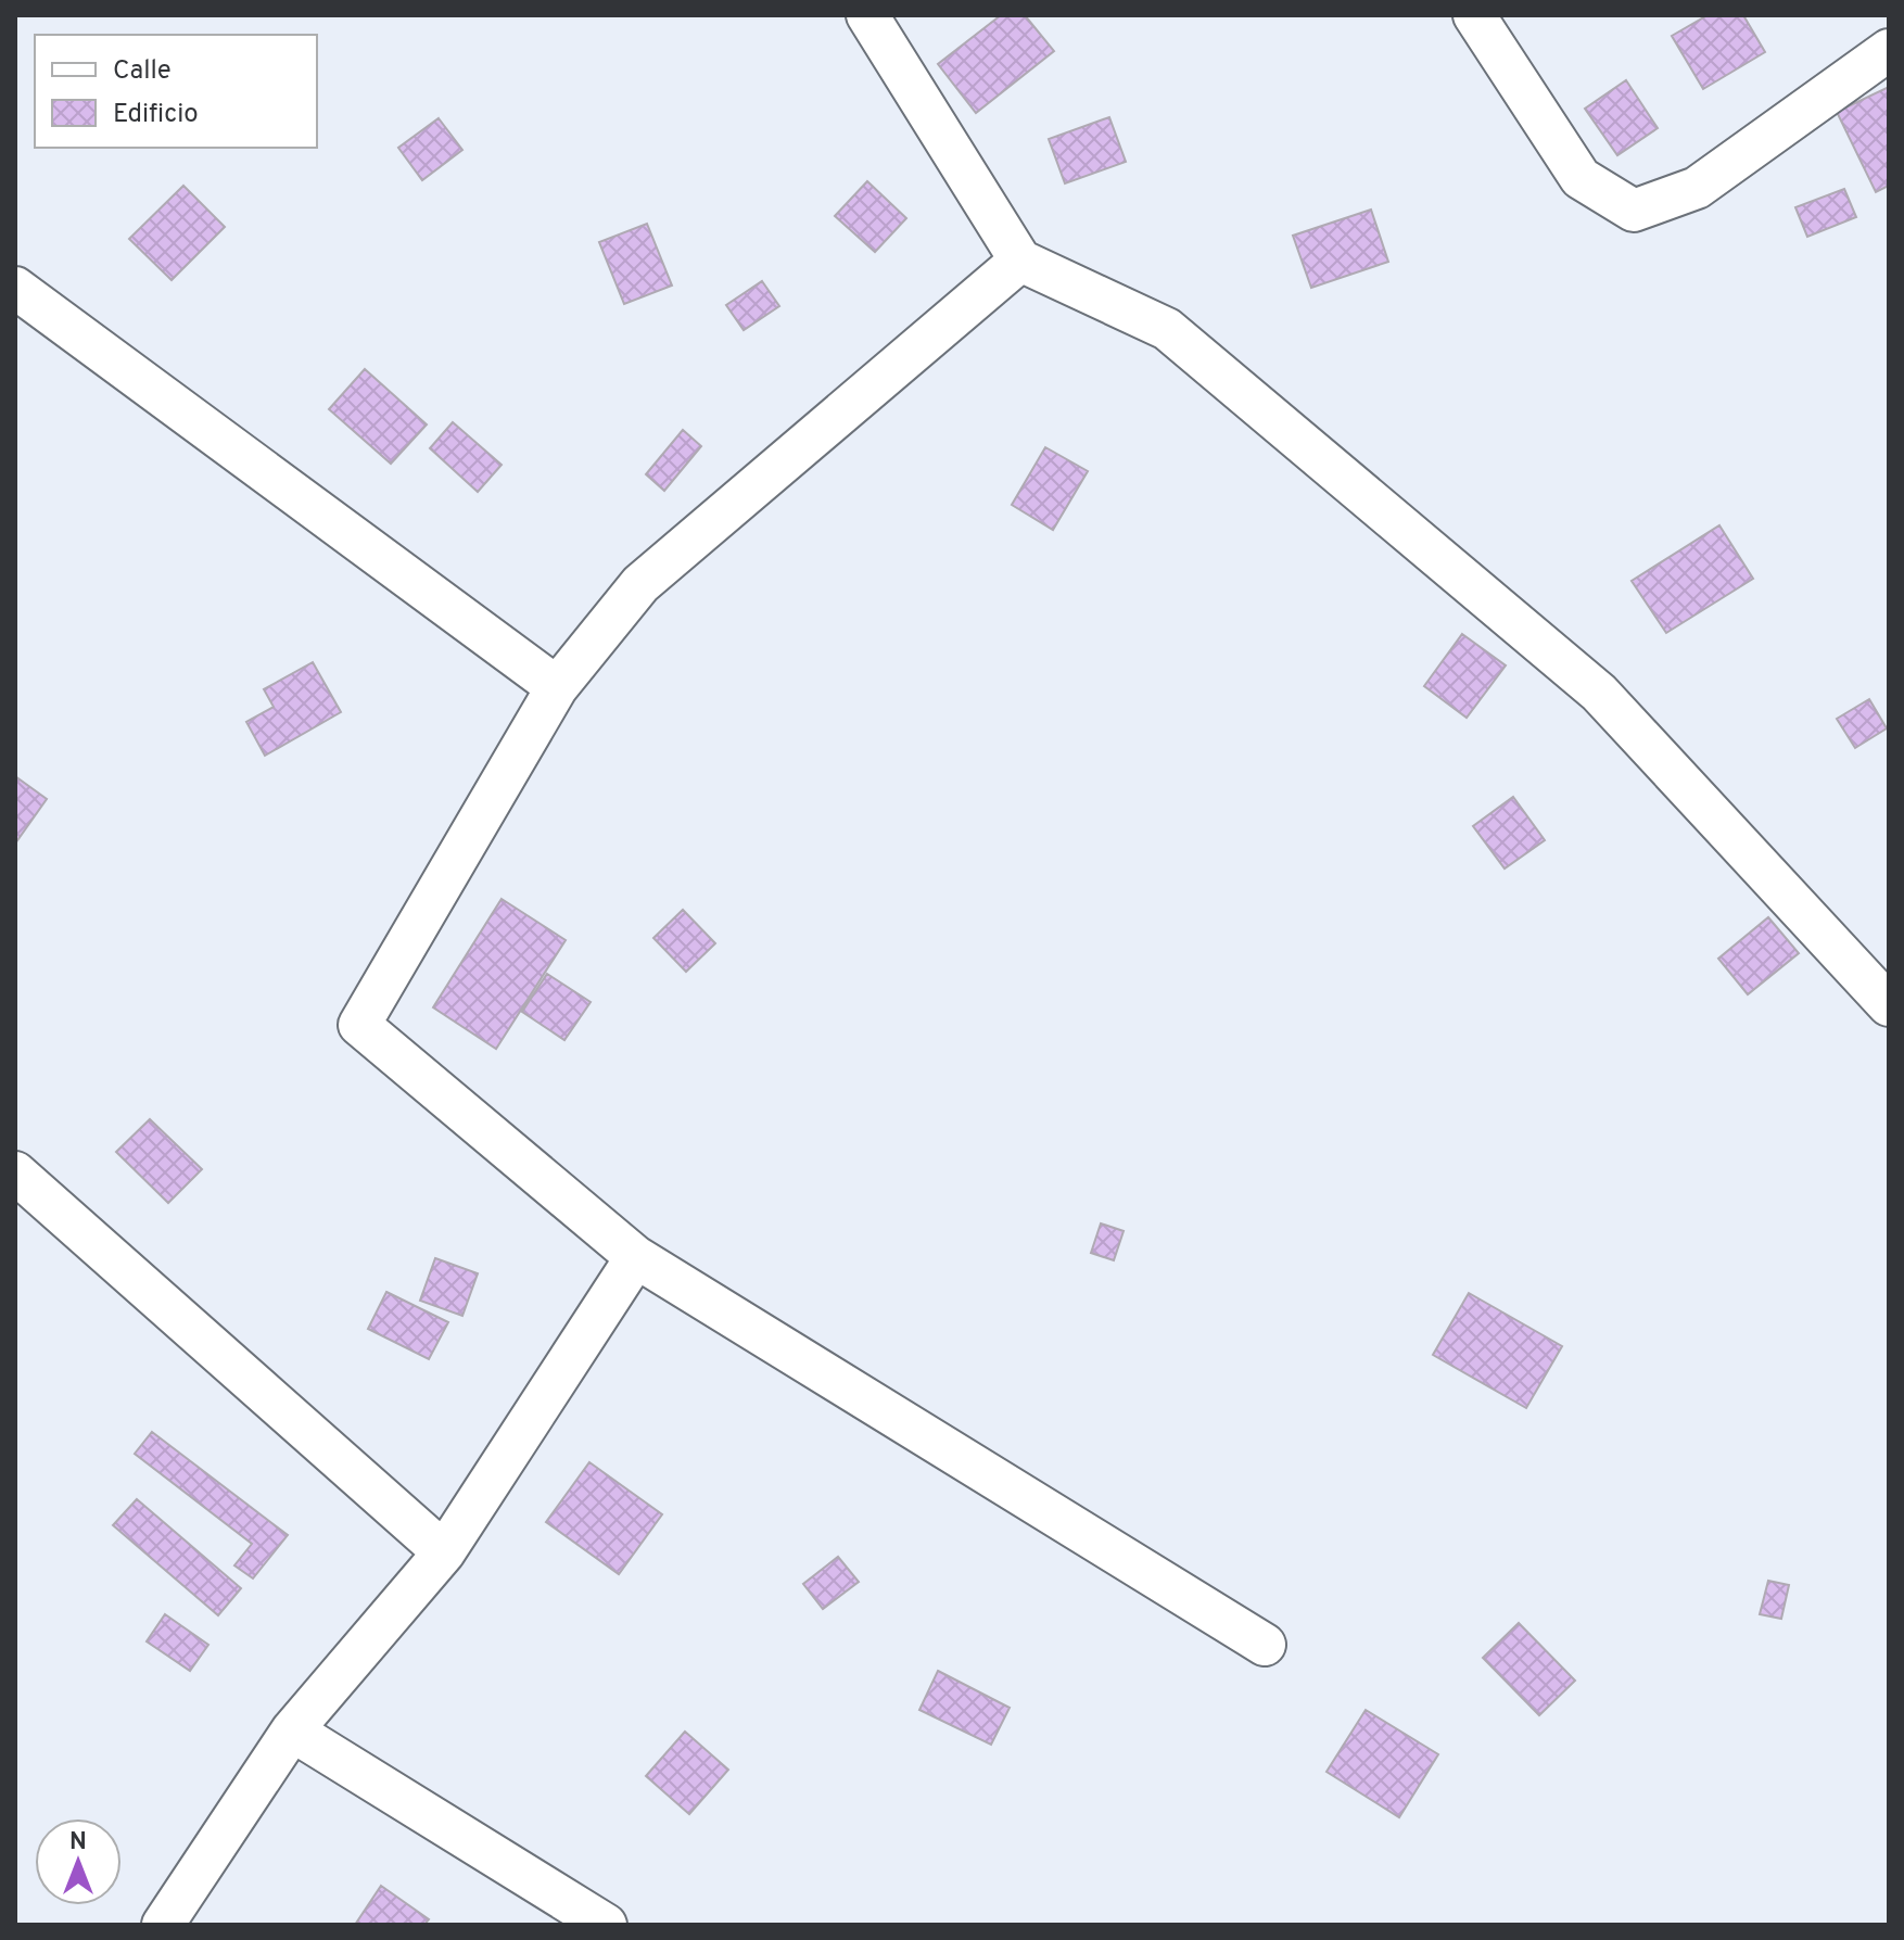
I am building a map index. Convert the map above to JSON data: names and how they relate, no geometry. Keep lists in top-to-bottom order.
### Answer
{
  "legend": ["Calle", "Edificio"],
  "north": "top"
}
